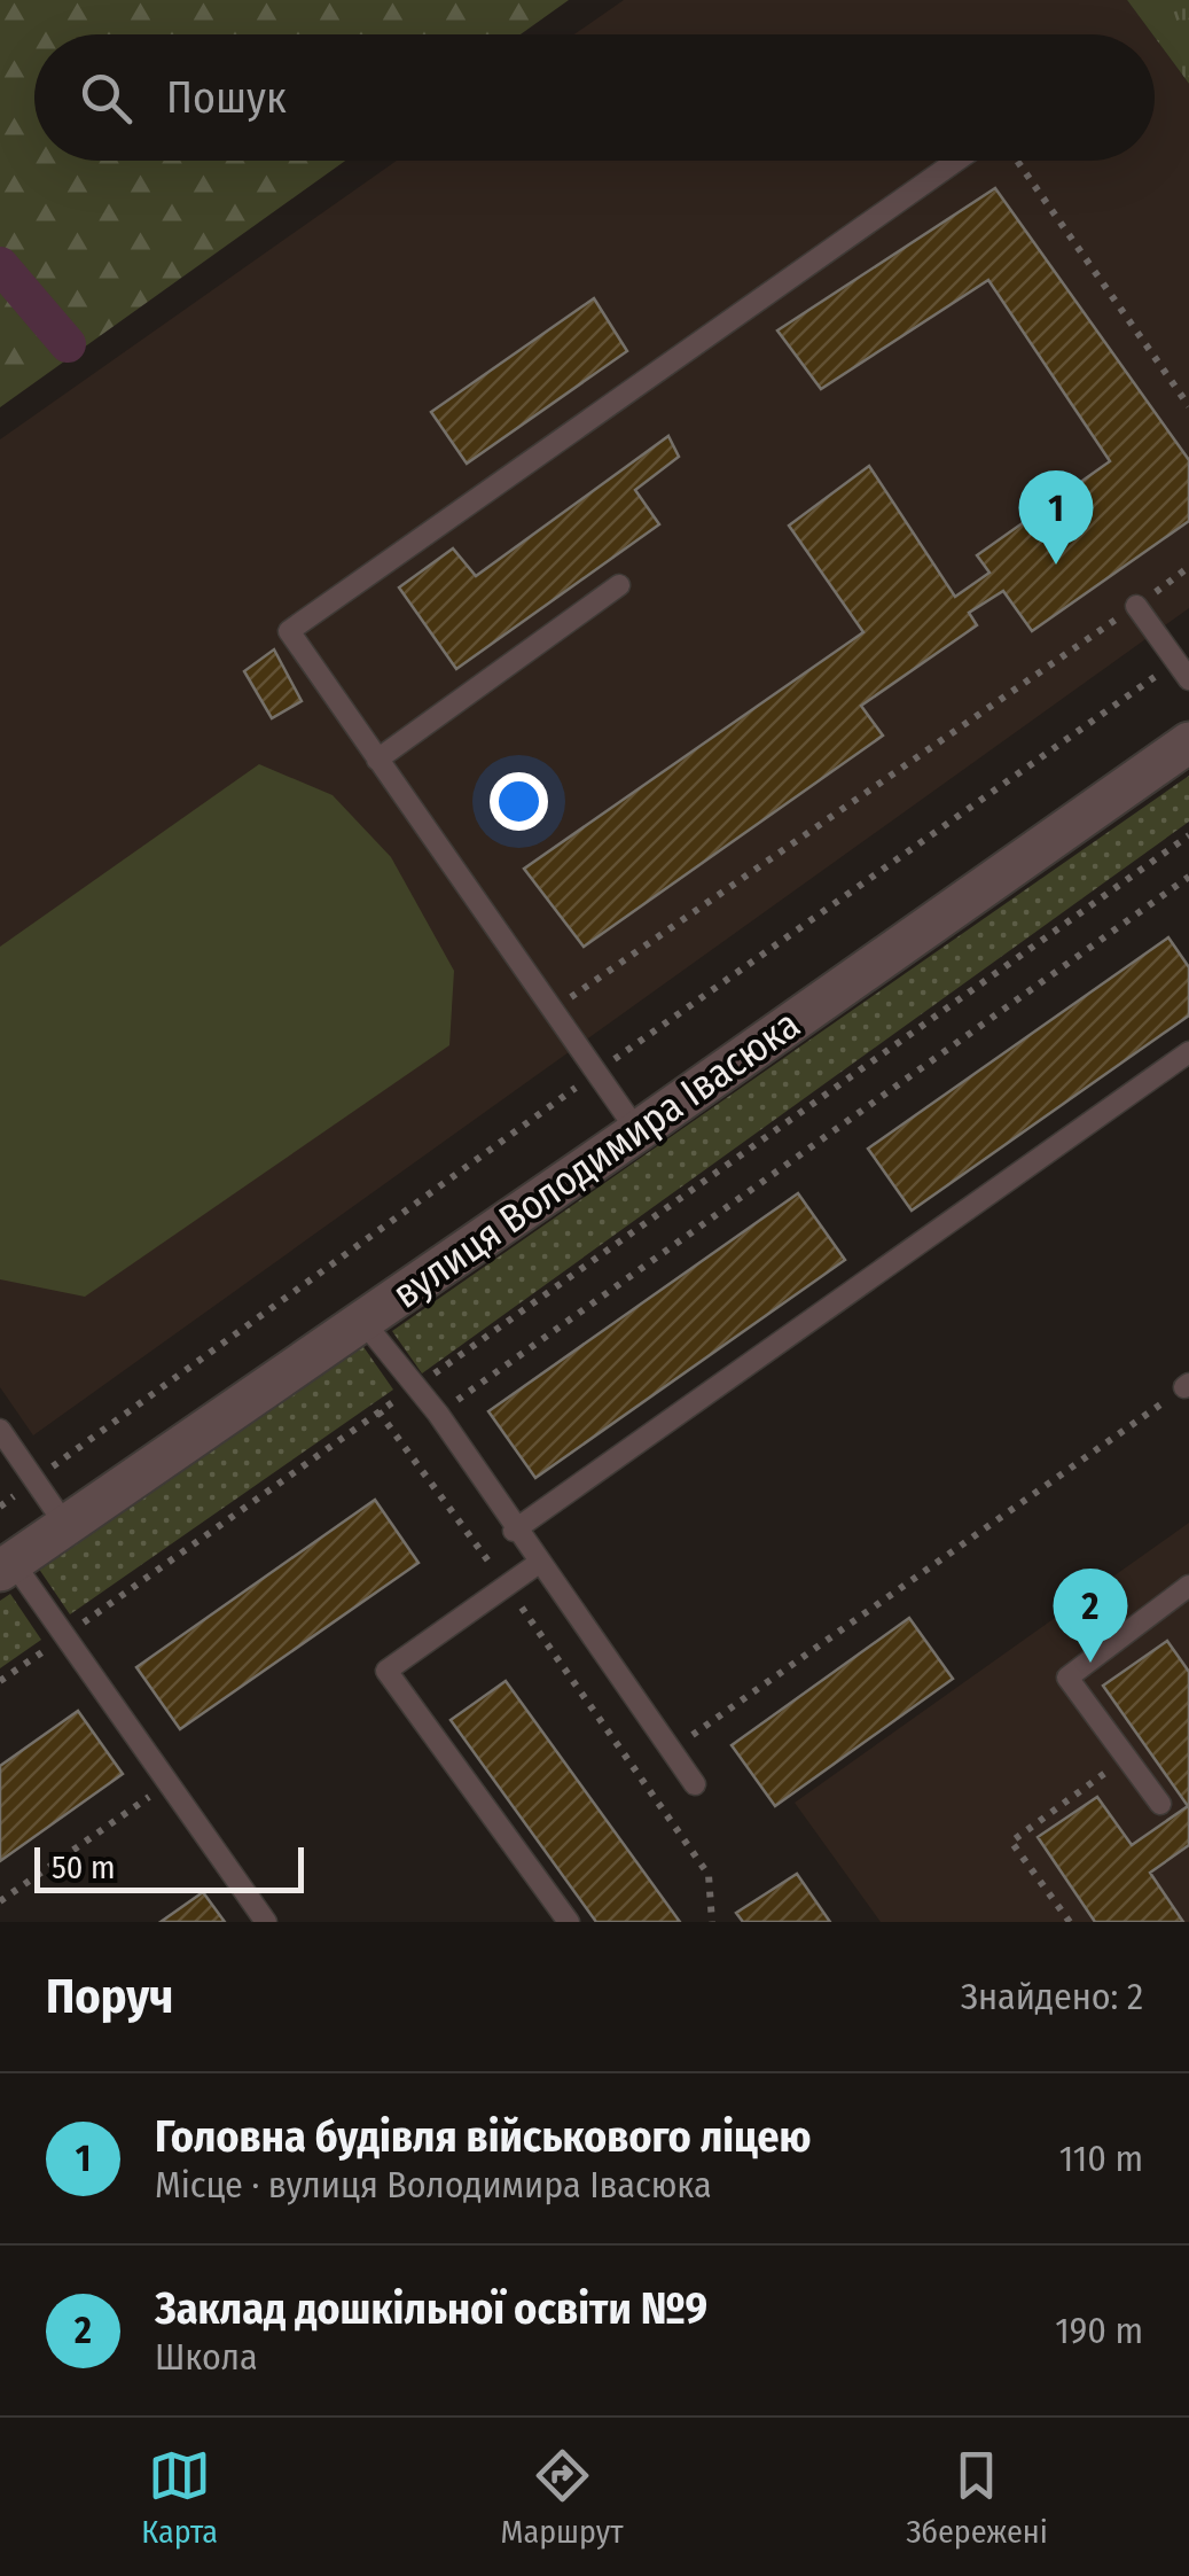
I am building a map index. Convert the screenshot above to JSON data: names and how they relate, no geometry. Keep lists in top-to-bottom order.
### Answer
{
  "streets": {
    "street": ["вулиця Володимира Івасюка"]
  },
  "scale_bar": "50 m",
  "page": {
    "search": "Пошук",
    "pins": ["1", "2"],
    "scale": "50 m",
    "heading": ["Поруч", "Знайдено: 2"],
    "list": [
      {
        "mark": "1",
        "name": "Головна будівля військового ліцею",
        "note": "Місце · вулиця Володимира Івасюка",
        "value": "110 m"
      },
      {
        "mark": "2",
        "name": "Заклад дошкільної освіти №9",
        "note": "Школа",
        "value": "190 m"
      }
    ],
    "nav": ["Карта", "Маршрут", "Збережені"]
  }
}
